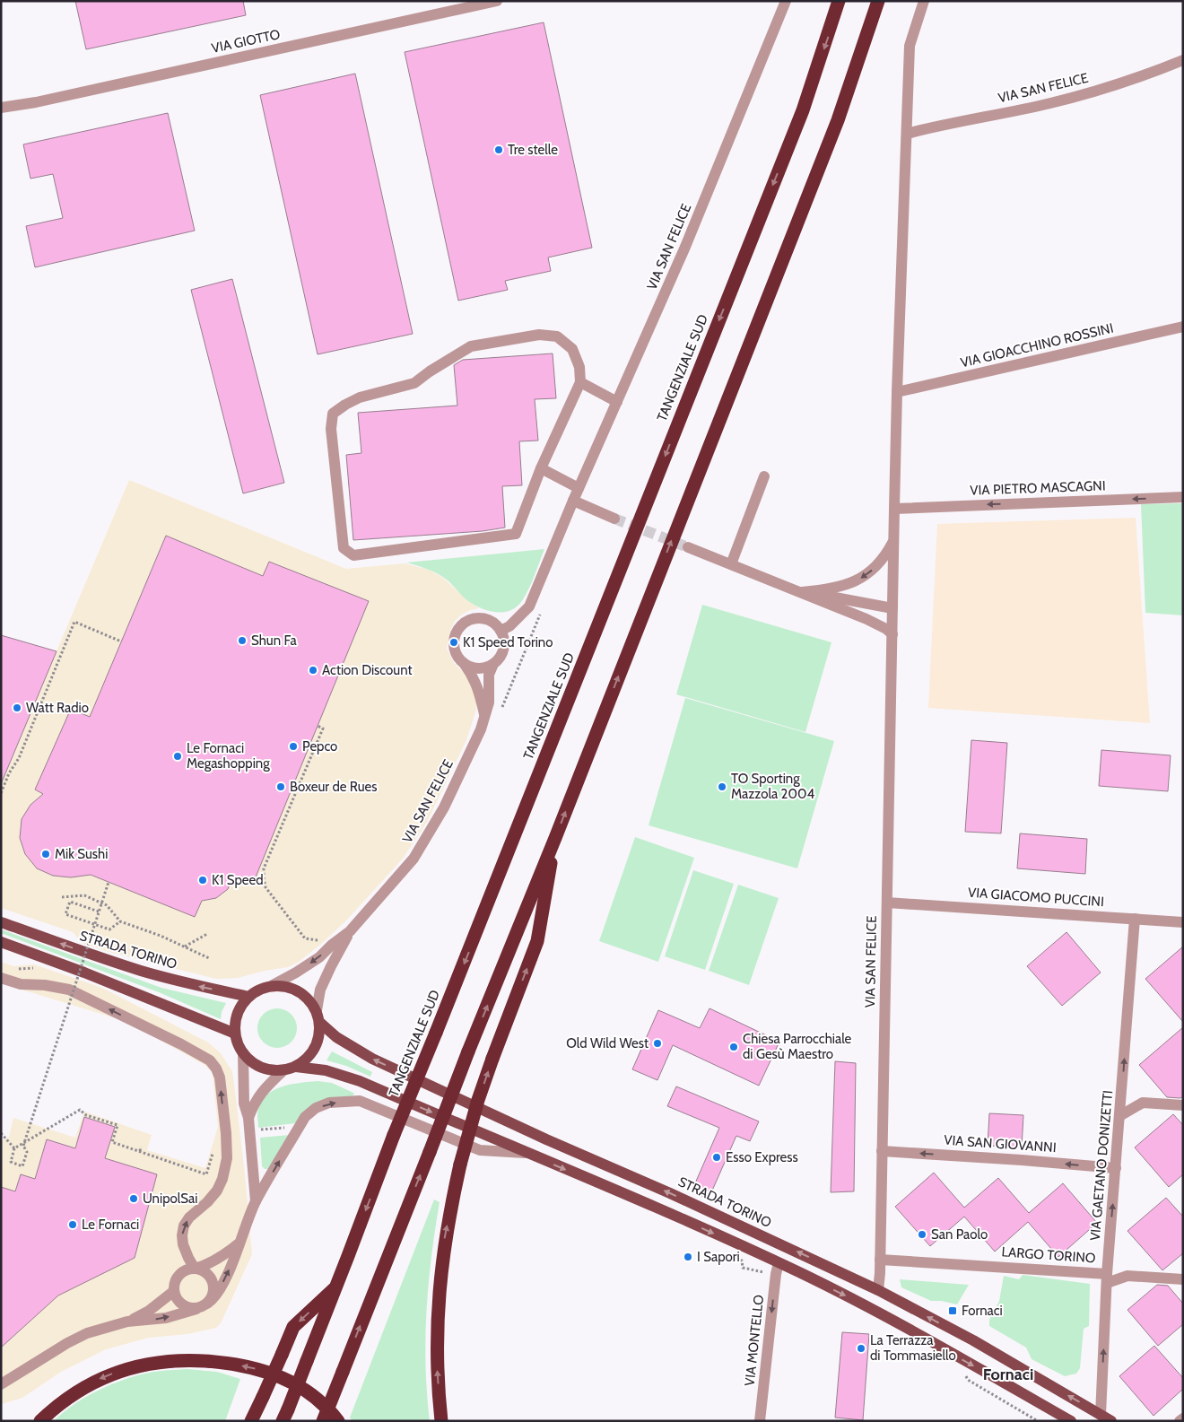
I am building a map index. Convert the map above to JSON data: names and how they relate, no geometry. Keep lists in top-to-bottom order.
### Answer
{
  "streets": {
    "highway": ["TANGENZIALE SUD"],
    "main road": ["STRADA TORINO"],
    "street": [
      "VIA GIOTTO",
      "VIA SAN FELICE",
      "VIA GIOACCHINO ROSSINI",
      "VIA PIETRO MASCAGNI",
      "VIA GIACOMO PUCCINI",
      "VIA SAN GIOVANNI",
      "VIA GAETANO DONIZETTI",
      "LARGO TORINO",
      "VIA MONTELLO"
    ]
  },
  "crossings": [
    ["VIA SAN FELICE", "VIA GIOACCHINO ROSSINI"],
    ["VIA SAN FELICE", "VIA PIETRO MASCAGNI"],
    ["VIA SAN FELICE", "VIA GIACOMO PUCCINI"],
    ["VIA SAN FELICE", "STRADA TORINO"],
    ["VIA SAN FELICE", "VIA SAN GIOVANNI"],
    ["VIA SAN FELICE", "LARGO TORINO"],
    ["VIA GIACOMO PUCCINI", "VIA GAETANO DONIZETTI"],
    ["STRADA TORINO", "VIA GAETANO DONIZETTI"],
    ["VIA SAN GIOVANNI", "VIA GAETANO DONIZETTI"],
    ["VIA GAETANO DONIZETTI", "LARGO TORINO"]
  ],
  "one_way": [
    "VIA PIETRO MASCAGNI",
    "VIA SAN GIOVANNI",
    "VIA GAETANO DONIZETTI",
    "VIA MONTELLO"
  ],
  "districts": ["Fornaci"],
  "places": {
    "other": [
      "Tre stelle",
      "Shun Fa",
      "K1 Speed Torino",
      "Action Discount",
      "Watt Radio",
      "Pepco",
      "Le Fornaci Megashopping",
      "Boxeur de Rues",
      "TO Sporting Mazzola 2004",
      "Mik Sushi",
      "K1 Speed",
      "Old Wild West",
      "Chiesa Parrocchiale di Gesù Maestro",
      "Esso Express",
      "UnipolSai",
      "Le Fornaci",
      "San Paolo",
      "I Sapori",
      "La Terrazza di Tommasiello"
    ],
    "transit": ["Fornaci"]
  }
}
